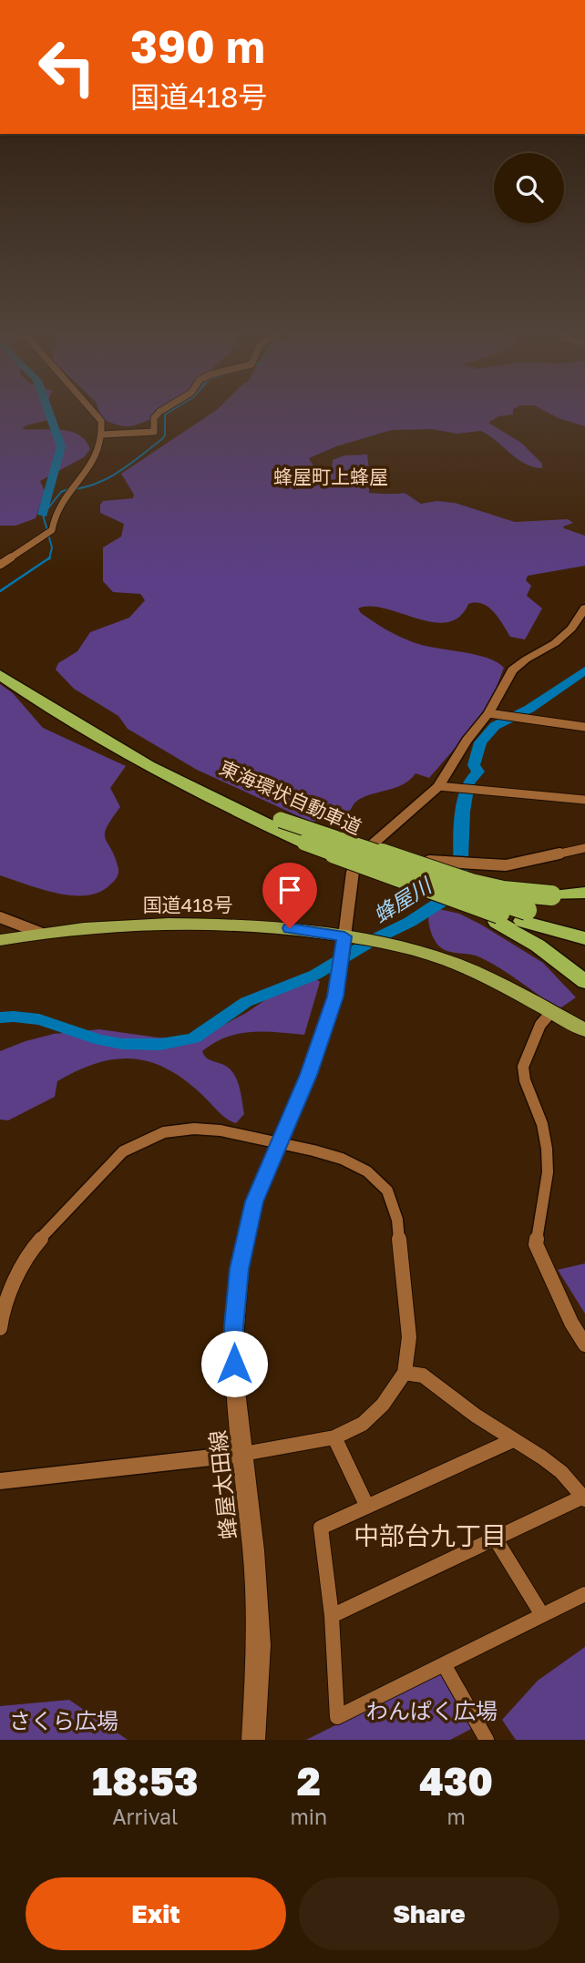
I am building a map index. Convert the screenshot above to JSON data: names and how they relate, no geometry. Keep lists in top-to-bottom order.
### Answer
{
  "streets": {
    "highway": ["東海環状自動車道", "国道418号"],
    "main road": ["蜂屋太田線"]
  },
  "crossings": [
    ["国道418号", "蜂屋太田線"]
  ],
  "districts": ["蜂屋町上蜂屋", "中部台九丁目"],
  "water": ["蜂屋川"],
  "parks": ["わんぱく広場", "さくら広場"],
  "page": {
    "turn": ["390 m", "国道418号"],
    "eta": [
      "18:53",
      "Arrival",
      "2",
      "min",
      "430",
      "m"
    ],
    "buttons": ["Exit", "Share"]
  }
}
